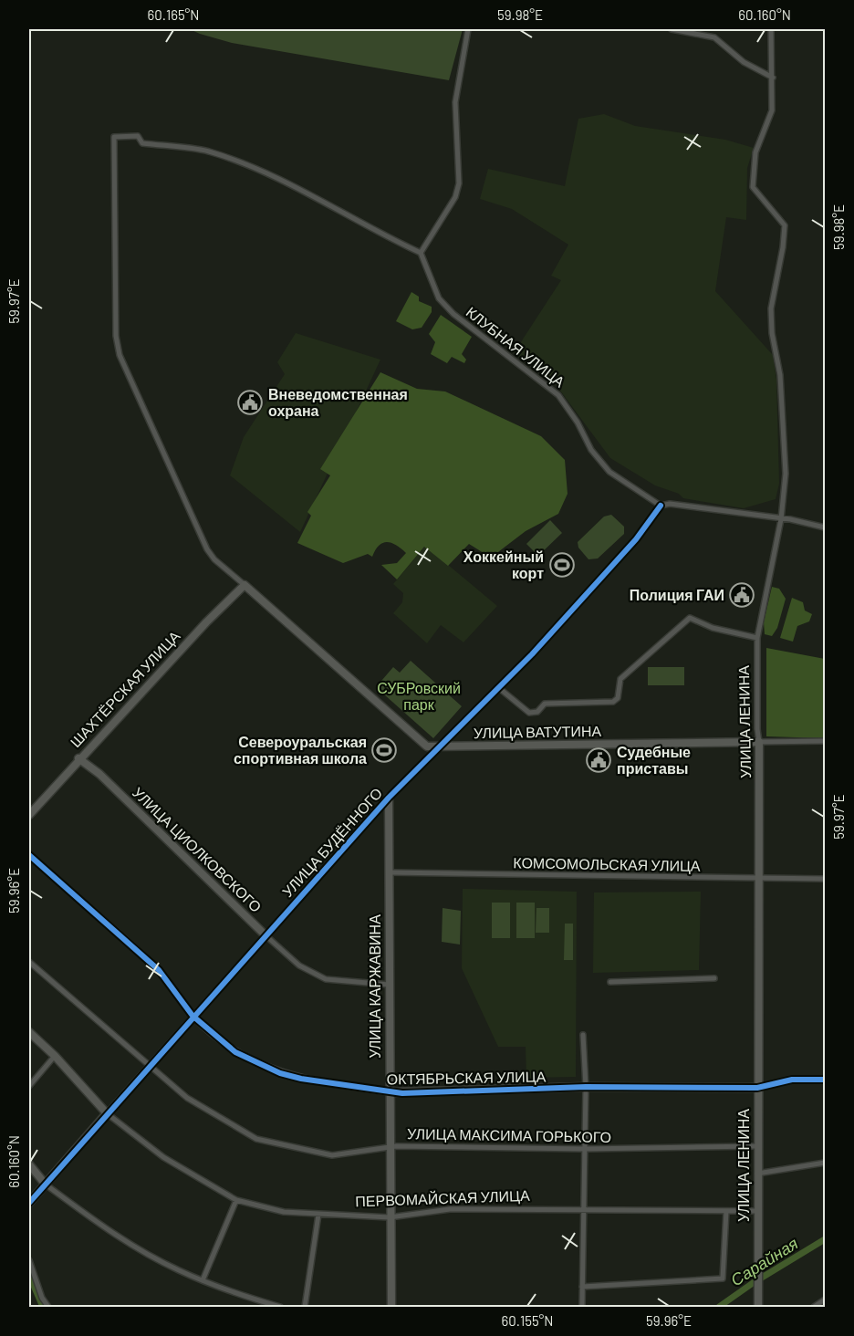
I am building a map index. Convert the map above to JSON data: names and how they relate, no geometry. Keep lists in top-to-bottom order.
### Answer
{
  "streets": {
    "main road": [
      "ШАХТЁРСКАЯ УЛИЦА",
      "УЛИЦА ЛЕНИНА",
      "УЛИЦА ВАТУТИНА",
      "УЛИЦА БУДЁННОГО",
      "УЛИЦА ЦИОЛКОВСКОГО",
      "УЛИЦА КАРЖАВИНА",
      "ОКТЯБРЬСКАЯ УЛИЦА",
      "ПЕРВОМАЙСКАЯ УЛИЦА"
    ],
    "street": ["КЛУБНАЯ УЛИЦА", "КОМСОМОЛЬСКАЯ УЛИЦА", "УЛИЦА МАКСИМА ГОРЬКОГО"]
  },
  "crossings": [
    ["КЛУБНАЯ УЛИЦА", "УЛИЦА БУДЁННОГО"],
    ["ШАХТЁРСКАЯ УЛИЦА", "УЛИЦА ВАТУТИНА"],
    ["ШАХТЁРСКАЯ УЛИЦА", "УЛИЦА ЦИОЛКОВСКОГО"],
    ["УЛИЦА ЛЕНИНА", "УЛИЦА ВАТУТИНА"],
    ["УЛИЦА ЛЕНИНА", "КОМСОМОЛЬСКАЯ УЛИЦА"],
    ["УЛИЦА ЛЕНИНА", "ОКТЯБРЬСКАЯ УЛИЦА"],
    ["УЛИЦА ЛЕНИНА", "УЛИЦА МАКСИМА ГОРЬКОГО"],
    ["УЛИЦА ЛЕНИНА", "ПЕРВОМАЙСКАЯ УЛИЦА"],
    ["УЛИЦА ВАТУТИНА", "УЛИЦА БУДЁННОГО"],
    ["УЛИЦА БУДЁННОГО", "УЛИЦА ЦИОЛКОВСКОГО"],
    ["УЛИЦА БУДЁННОГО", "УЛИЦА КАРЖАВИНА"],
    ["УЛИЦА БУДЁННОГО", "ОКТЯБРЬСКАЯ УЛИЦА"],
    ["УЛИЦА БУДЁННОГО", "УЛИЦА МАКСИМА ГОРЬКОГО"],
    ["УЛИЦА БУДЁННОГО", "ПЕРВОМАЙСКАЯ УЛИЦА"],
    ["УЛИЦА ЦИОЛКОВСКОГО", "УЛИЦА КАРЖАВИНА"],
    ["КОМСОМОЛЬСКАЯ УЛИЦА", "УЛИЦА КАРЖАВИНА"],
    ["УЛИЦА КАРЖАВИНА", "ОКТЯБРЬСКАЯ УЛИЦА"],
    ["УЛИЦА КАРЖАВИНА", "УЛИЦА МАКСИМА ГОРЬКОГО"],
    ["УЛИЦА КАРЖАВИНА", "ПЕРВОМАЙСКАЯ УЛИЦА"]
  ],
  "water": ["Сарайная"],
  "parks": ["СУБРовский парк"],
  "places": {
    "public building": ["Вневедомственная охрана", "Полиция ГАИ", "Судебные приставы"],
    "sports": ["Хоккейный корт", "Североуральская спортивная школа"]
  },
  "coordinates": [
    "60.165°N",
    "59.98°E",
    "60.160°N",
    "59.97°E",
    "59.96°E",
    "60.155°N"
  ]
}
